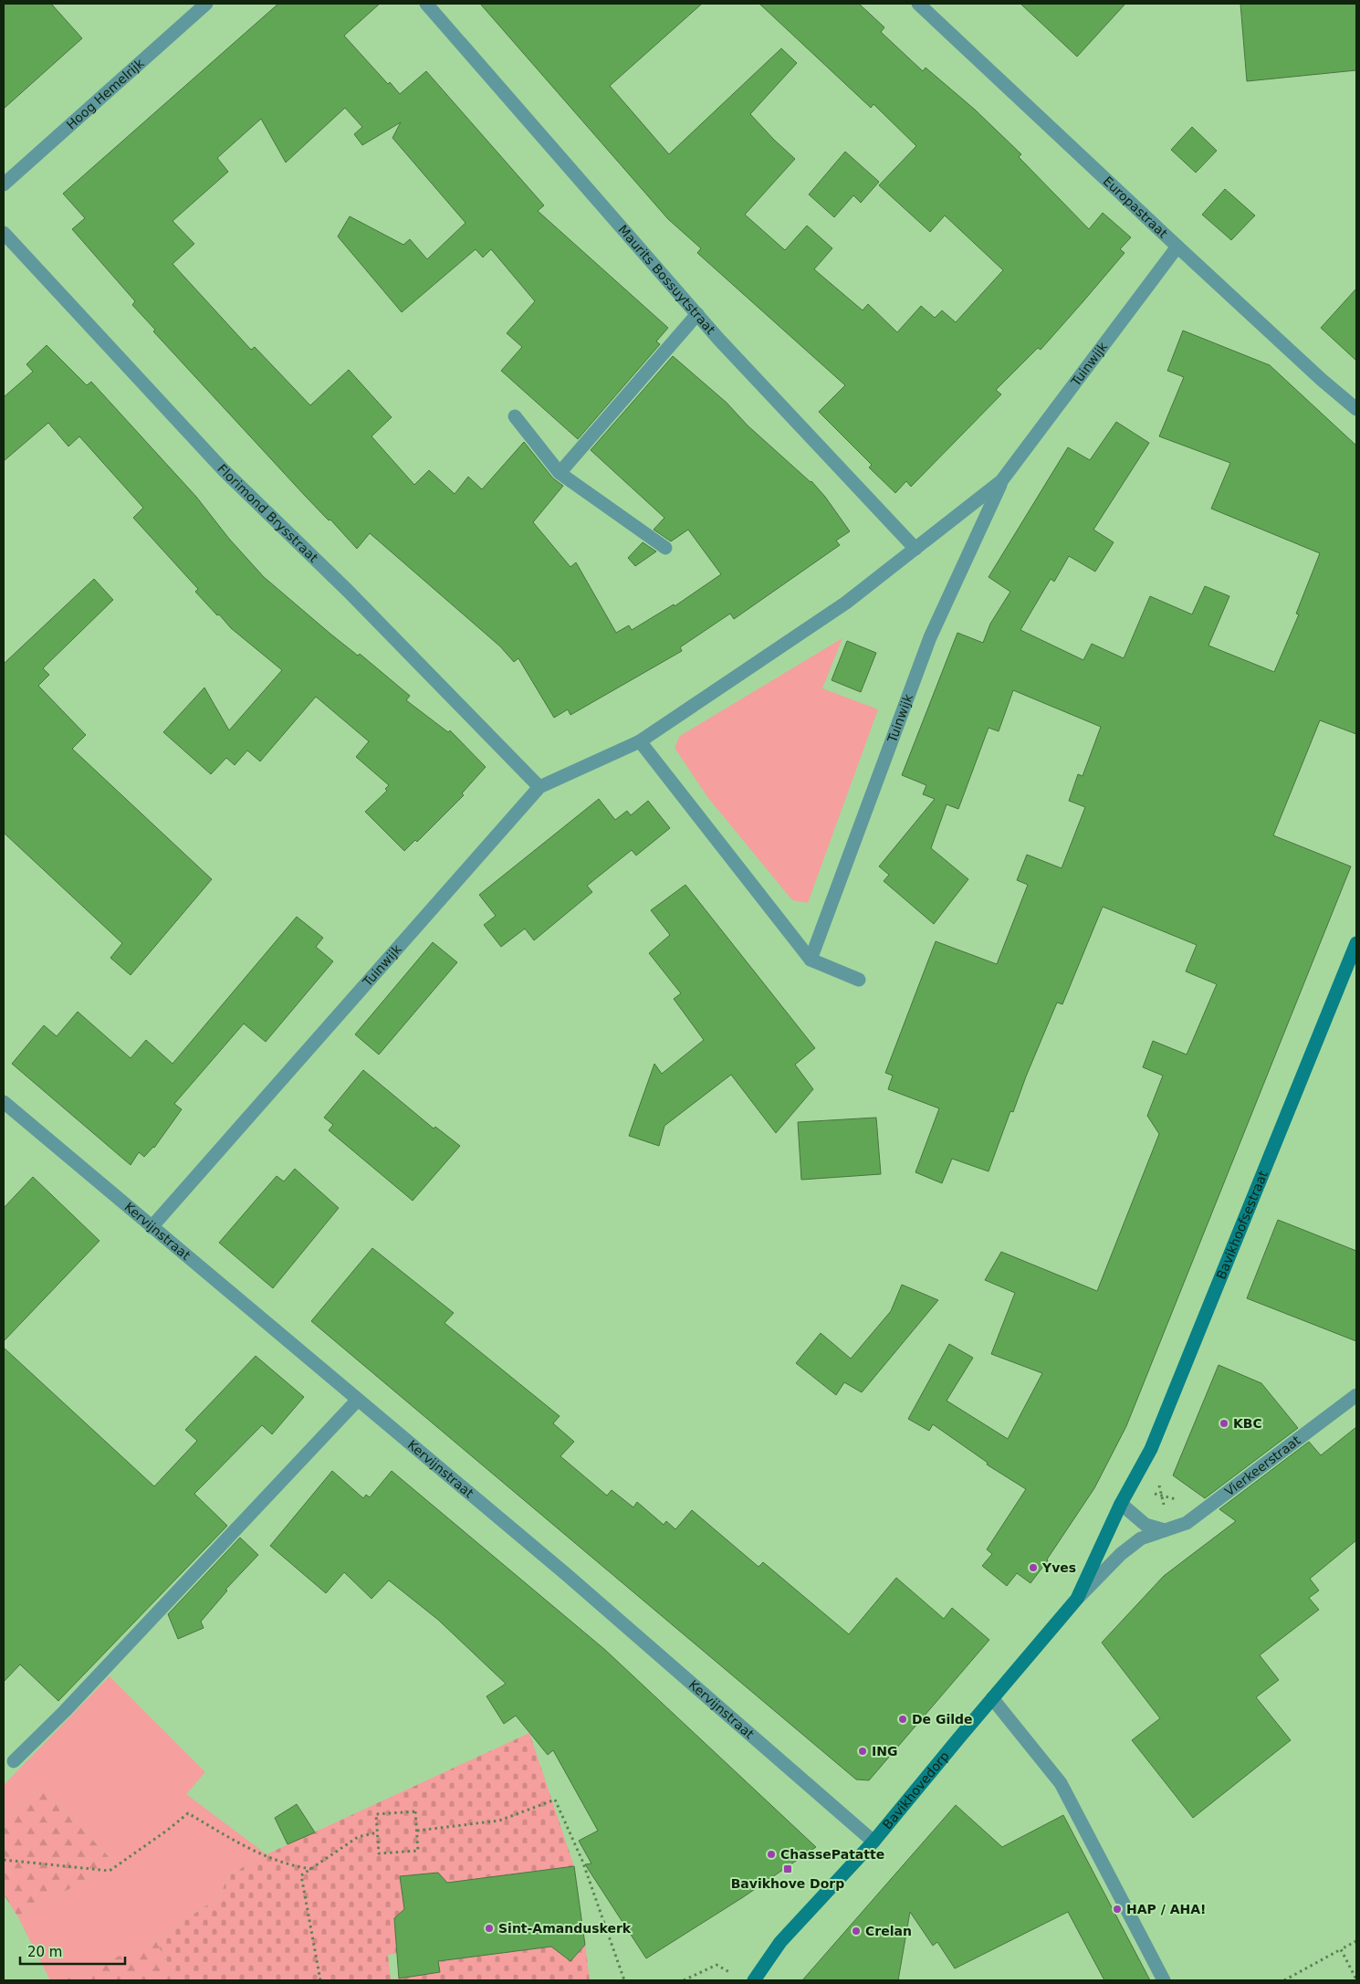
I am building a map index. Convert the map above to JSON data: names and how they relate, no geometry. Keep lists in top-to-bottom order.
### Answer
{
  "streets": {
    "street": [
      "Hoog Hemelrijk",
      "Europastraat",
      "Maurits Bossuytstraat",
      "Tuinwijk",
      "Florimond Brysstraat",
      "Bavikhoofsestraat",
      "Kervijnstraat",
      "Vierkeerstraat",
      "Bavikhovedorp"
    ]
  },
  "crossings": [
    ["Europastraat", "Tuinwijk"],
    ["Maurits Bossuytstraat", "Tuinwijk"],
    ["Tuinwijk", "Florimond Brysstraat"],
    ["Tuinwijk", "Kervijnstraat"],
    ["Bavikhoofsestraat", "Bavikhovedorp"],
    ["Kervijnstraat", "Bavikhovedorp"],
    ["Vierkeerstraat", "Bavikhovedorp"]
  ],
  "places": {
    "other": [
      "KBC",
      "Yves",
      "De Gilde",
      "ING",
      "ChassePatatte",
      "HAP / AHA!",
      "Sint-Amanduskerk",
      "Crelan"
    ],
    "transit": ["Bavikhove Dorp"]
  },
  "scale_bar": "20 m"
}
